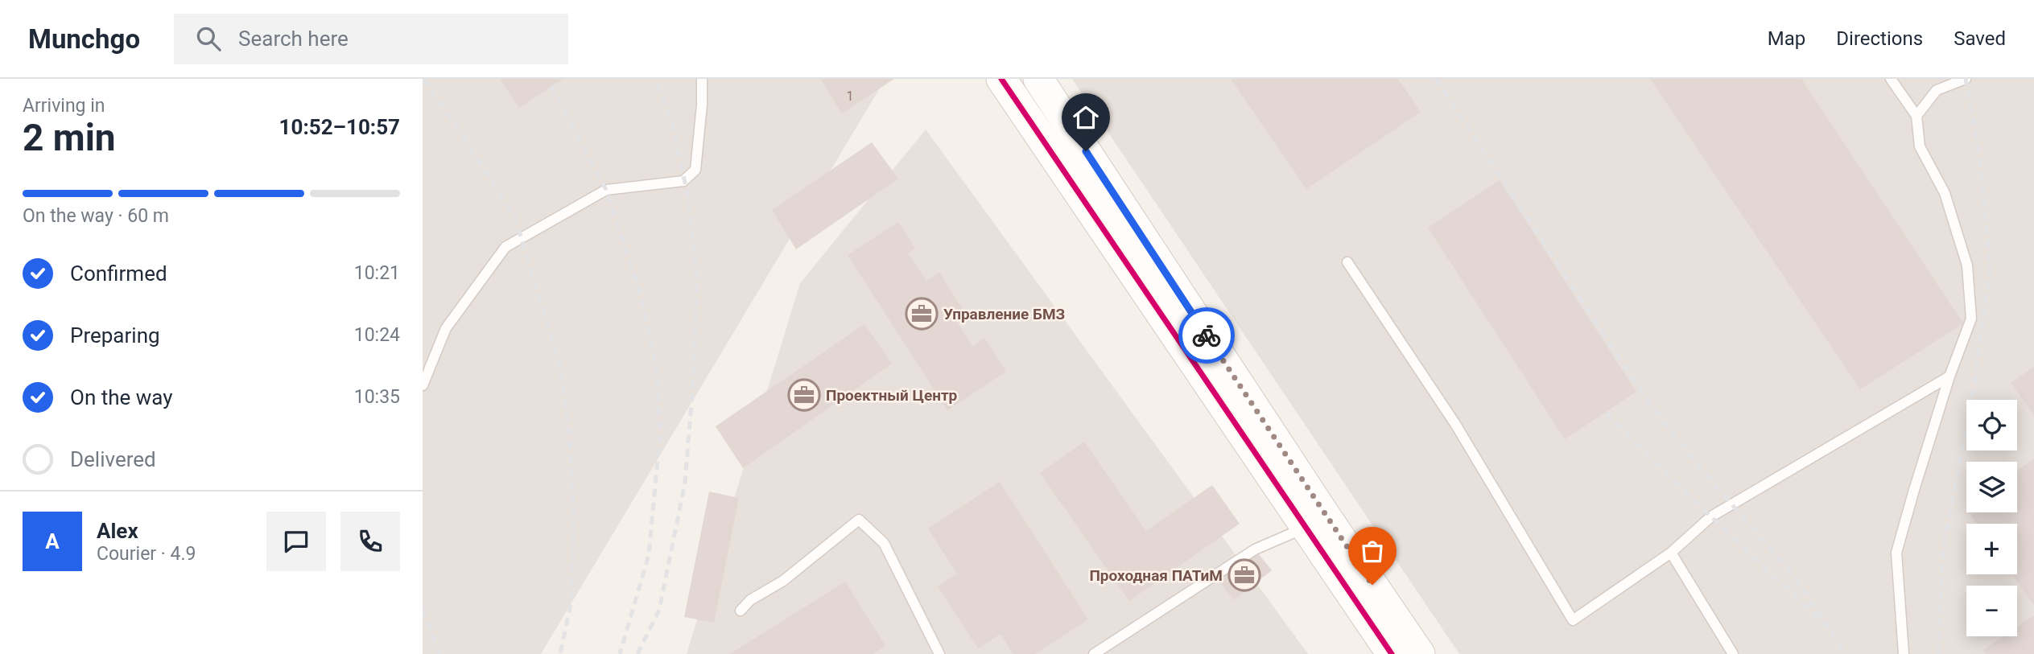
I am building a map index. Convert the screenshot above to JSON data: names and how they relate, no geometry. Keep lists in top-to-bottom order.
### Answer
{
  "places": {
    "office": ["Управление БМЗ", "Проектный Центр", "Проходная ПАТиМ"]
  },
  "house_numbers": ["1"],
  "page": {
    "header": "Munchgo",
    "search": "Search here",
    "nav": ["Map", "Directions", "Saved"],
    "heading": ["2 min", "Arriving in", "10:52–10:57"],
    "panel": ["Alex", "Courier · 4.9"],
    "bar": "On the way · 60 m",
    "list": [
      ["Confirmed", "10:21"],
      ["Preparing", "10:24"],
      ["On the way", "10:35"],
      "Delivered"
    ],
    "map_buttons": ["+", "−"],
    "round": "A"
  }
}
